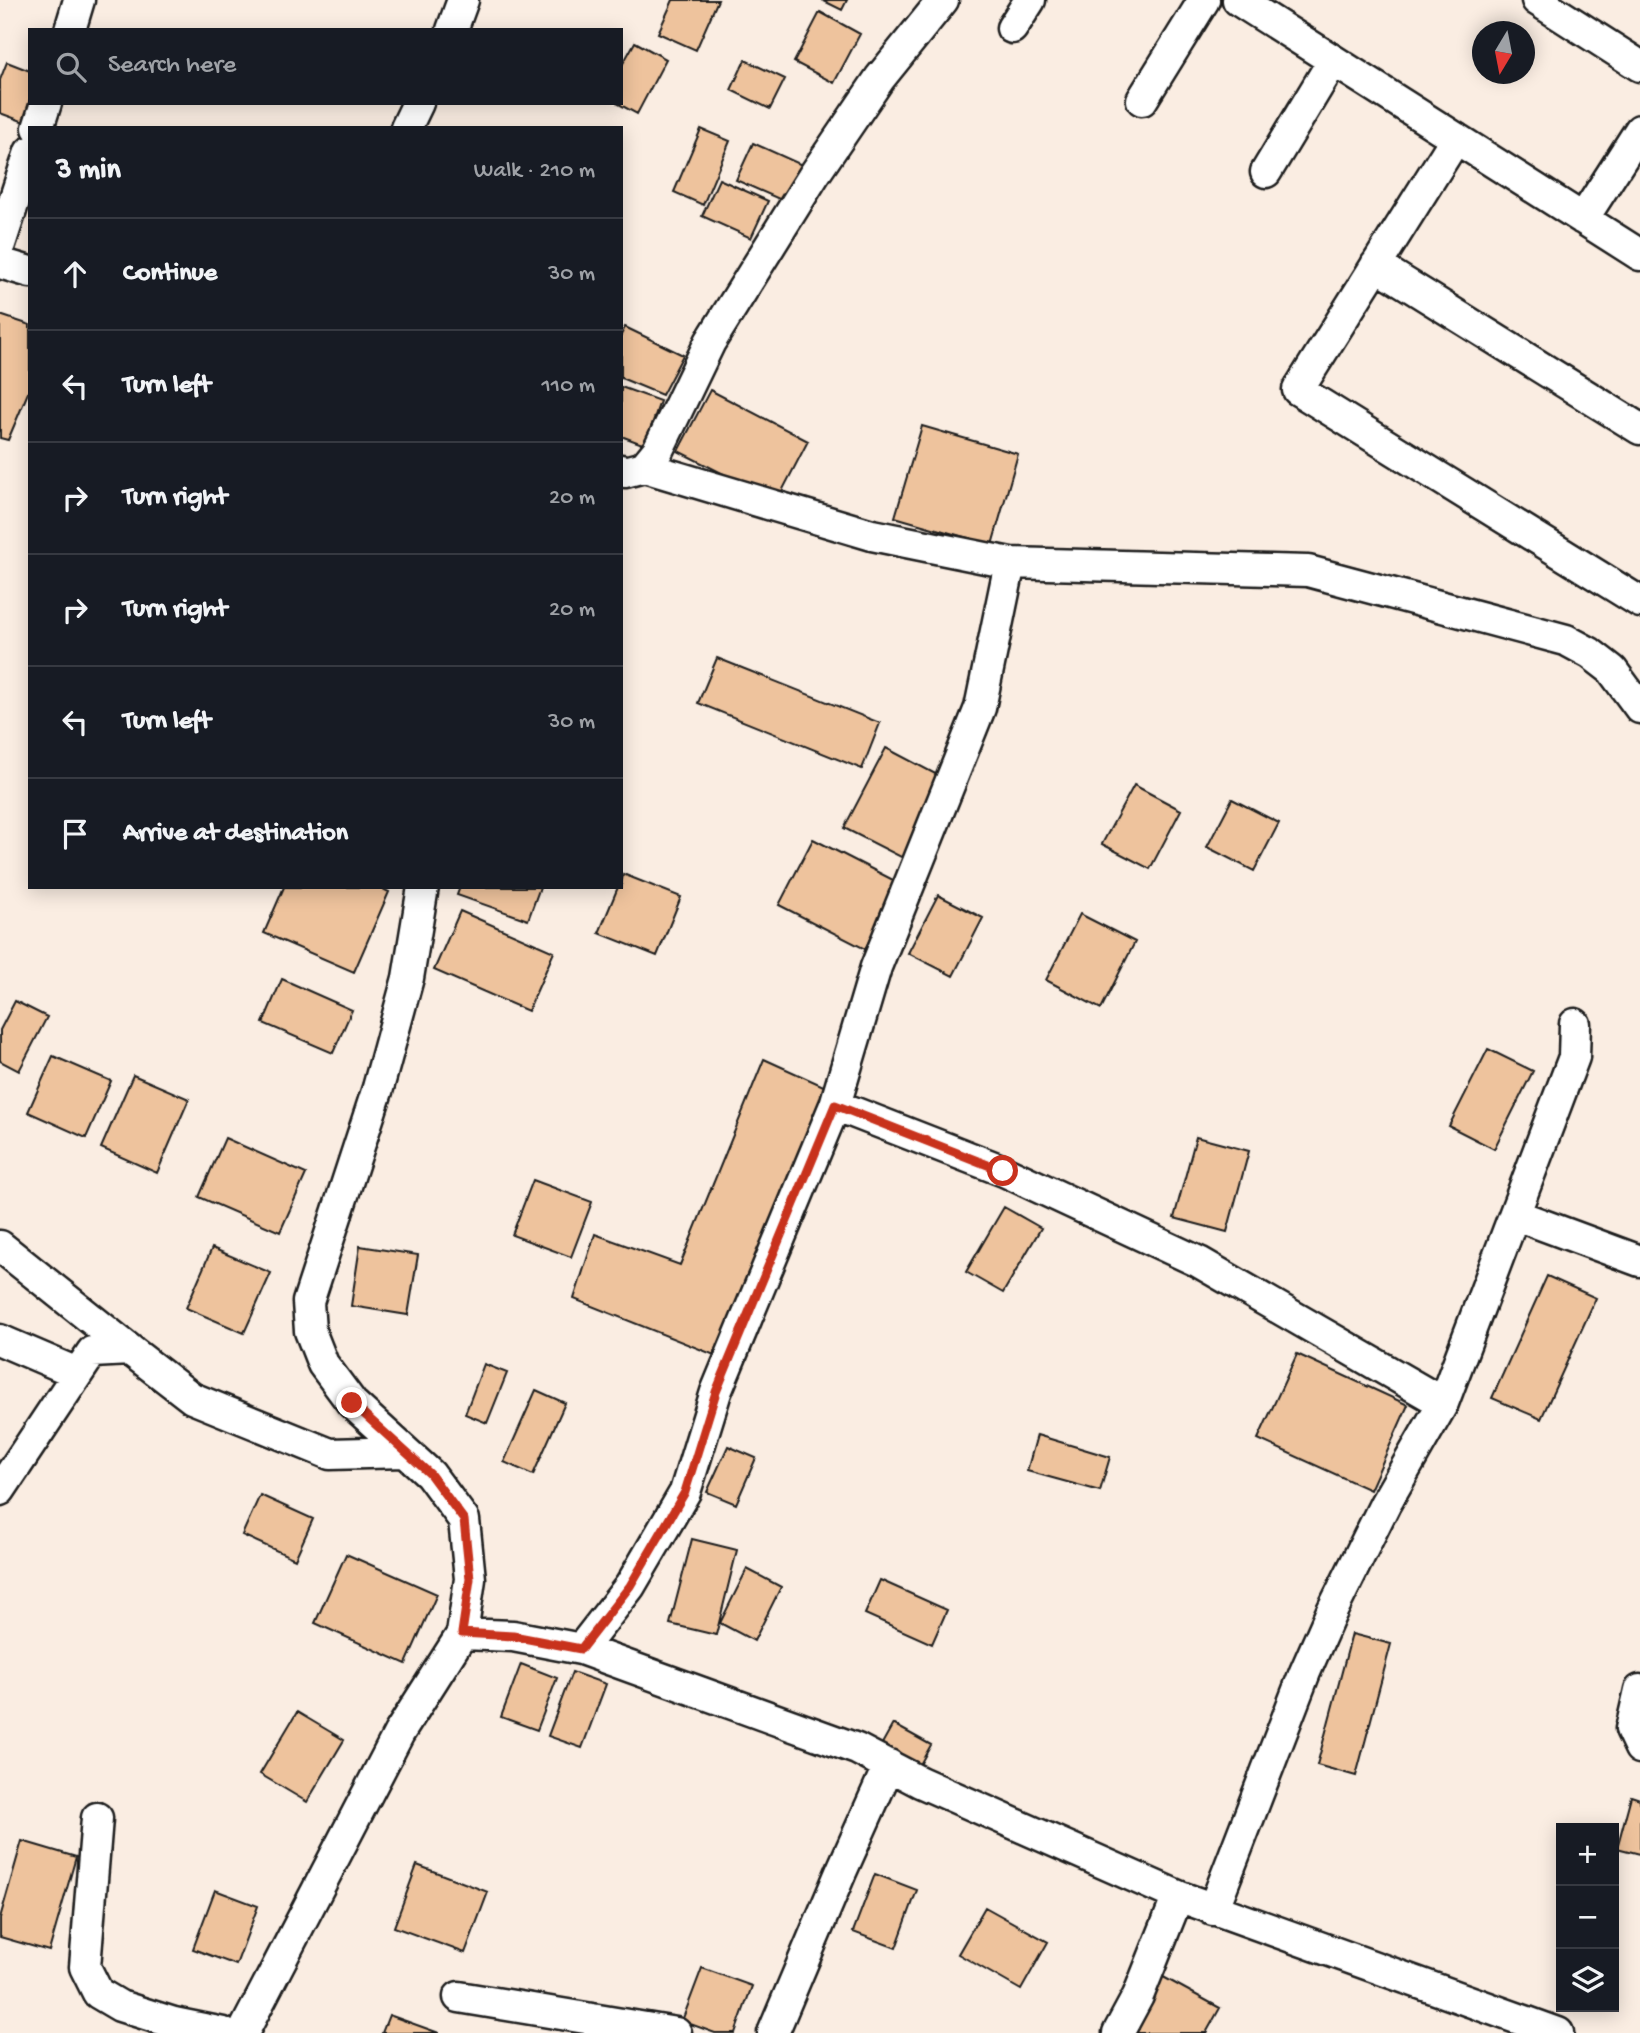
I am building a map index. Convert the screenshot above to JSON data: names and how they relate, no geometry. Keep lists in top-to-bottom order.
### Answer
{
  "north": "bottom",
  "page": {
    "search": "Search here",
    "heading": ["3 min", "Walk · 210 m"],
    "list": [
      ["Continue", "30 m"],
      ["Turn left", "110 m"],
      ["Turn right", "20 m"],
      ["Turn right", "20 m"],
      ["Turn left", "30 m"],
      "Arrive at destination"
    ],
    "map_buttons": ["+", "−"]
  }
}
